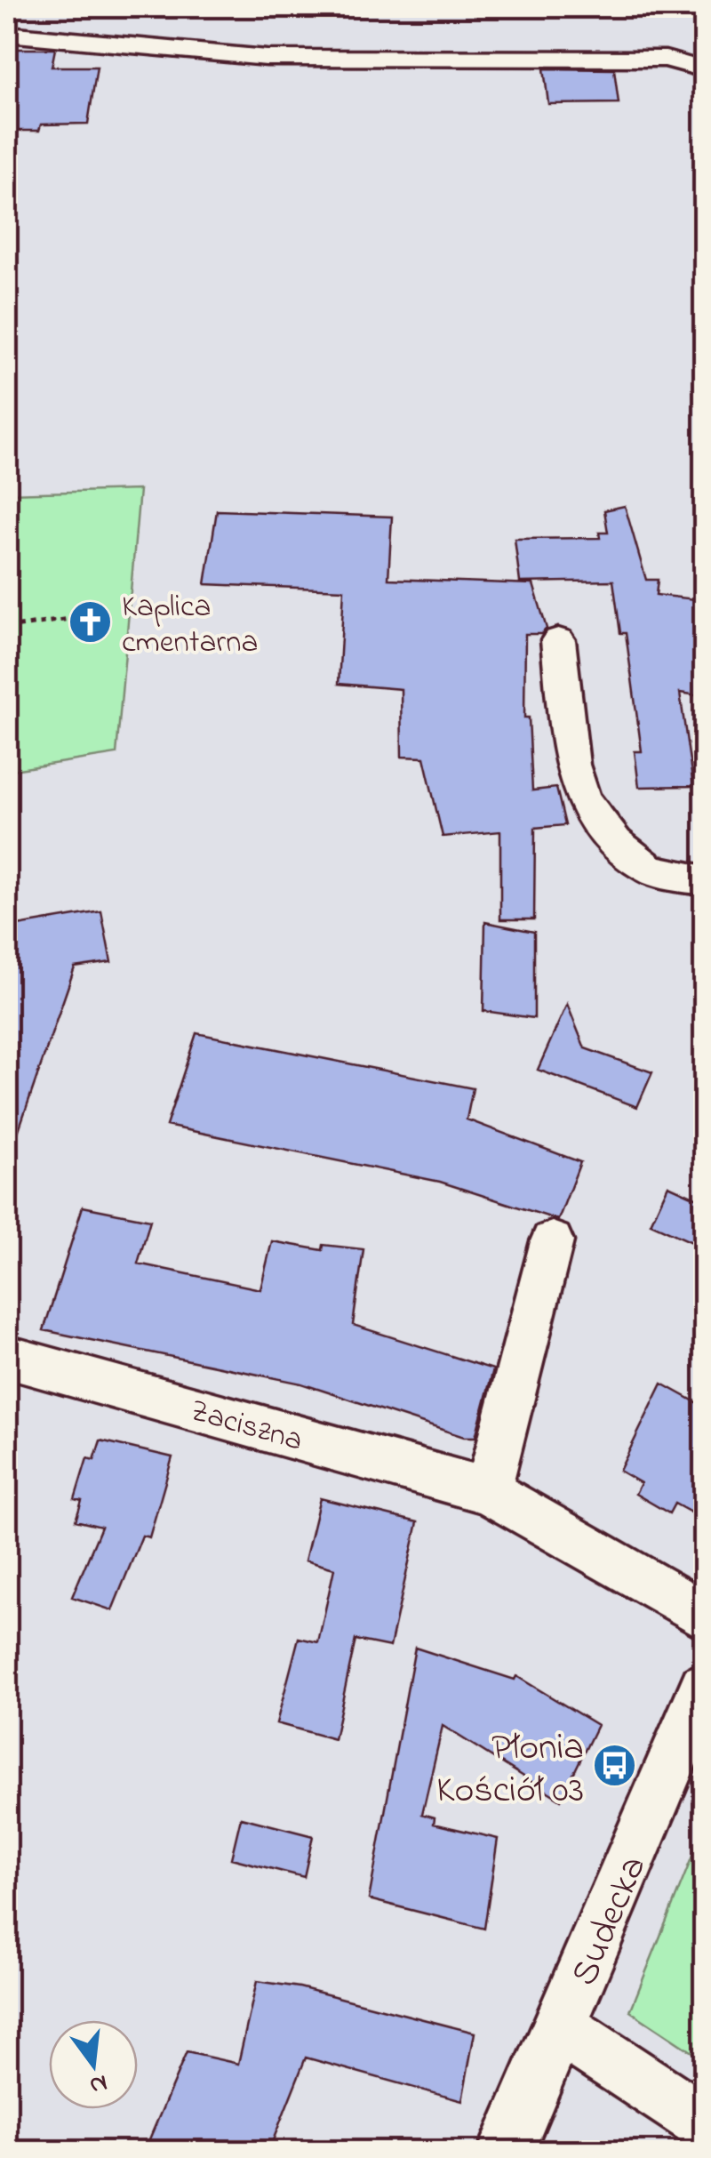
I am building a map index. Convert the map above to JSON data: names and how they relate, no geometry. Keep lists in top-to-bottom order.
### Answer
{
  "streets": {
    "street": ["Zaciszna", "Sudecka"]
  },
  "places": {
    "church": ["Kaplica cmentarna"],
    "bus stop": ["Płonia Kościół 03"]
  },
  "north": "bottom"
}
